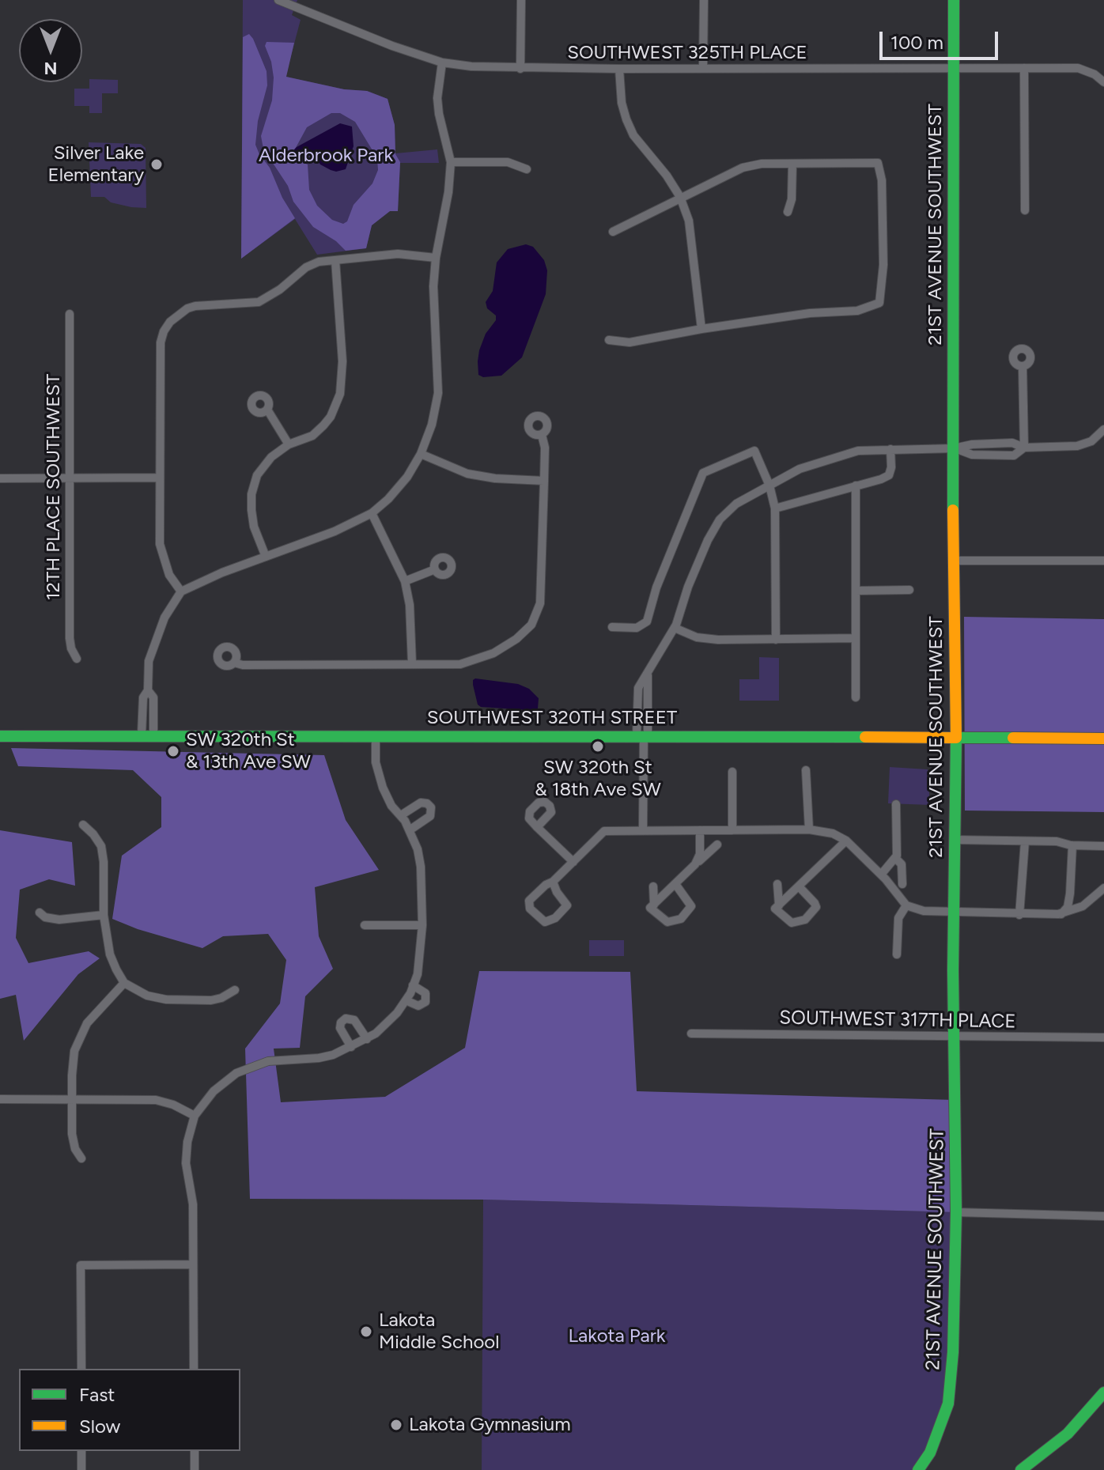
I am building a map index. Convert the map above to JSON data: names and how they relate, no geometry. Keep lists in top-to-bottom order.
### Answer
{
  "streets": {
    "main road": ["21ST AVENUE SOUTHWEST", "SOUTHWEST 320TH STREET"],
    "street": ["SOUTHWEST 325TH PLACE", "12TH PLACE SOUTHWEST", "SOUTHWEST 317TH PLACE"]
  },
  "crossings": [
    ["SOUTHWEST 325TH PLACE", "21ST AVENUE SOUTHWEST"],
    ["21ST AVENUE SOUTHWEST", "SOUTHWEST 320TH STREET"],
    ["21ST AVENUE SOUTHWEST", "SOUTHWEST 317TH PLACE"]
  ],
  "parks": ["Alderbrook Park", "Lakota Park"],
  "places": [
    "Silver Lake Elementary",
    "SW 320th St & 18th Ave SW",
    "SW 320th St & 13th Ave SW",
    "Lakota Middle School",
    "Lakota Gymnasium"
  ],
  "legend": ["Fast", "Slow"],
  "scale_bar": "100 m",
  "north": "bottom"
}
